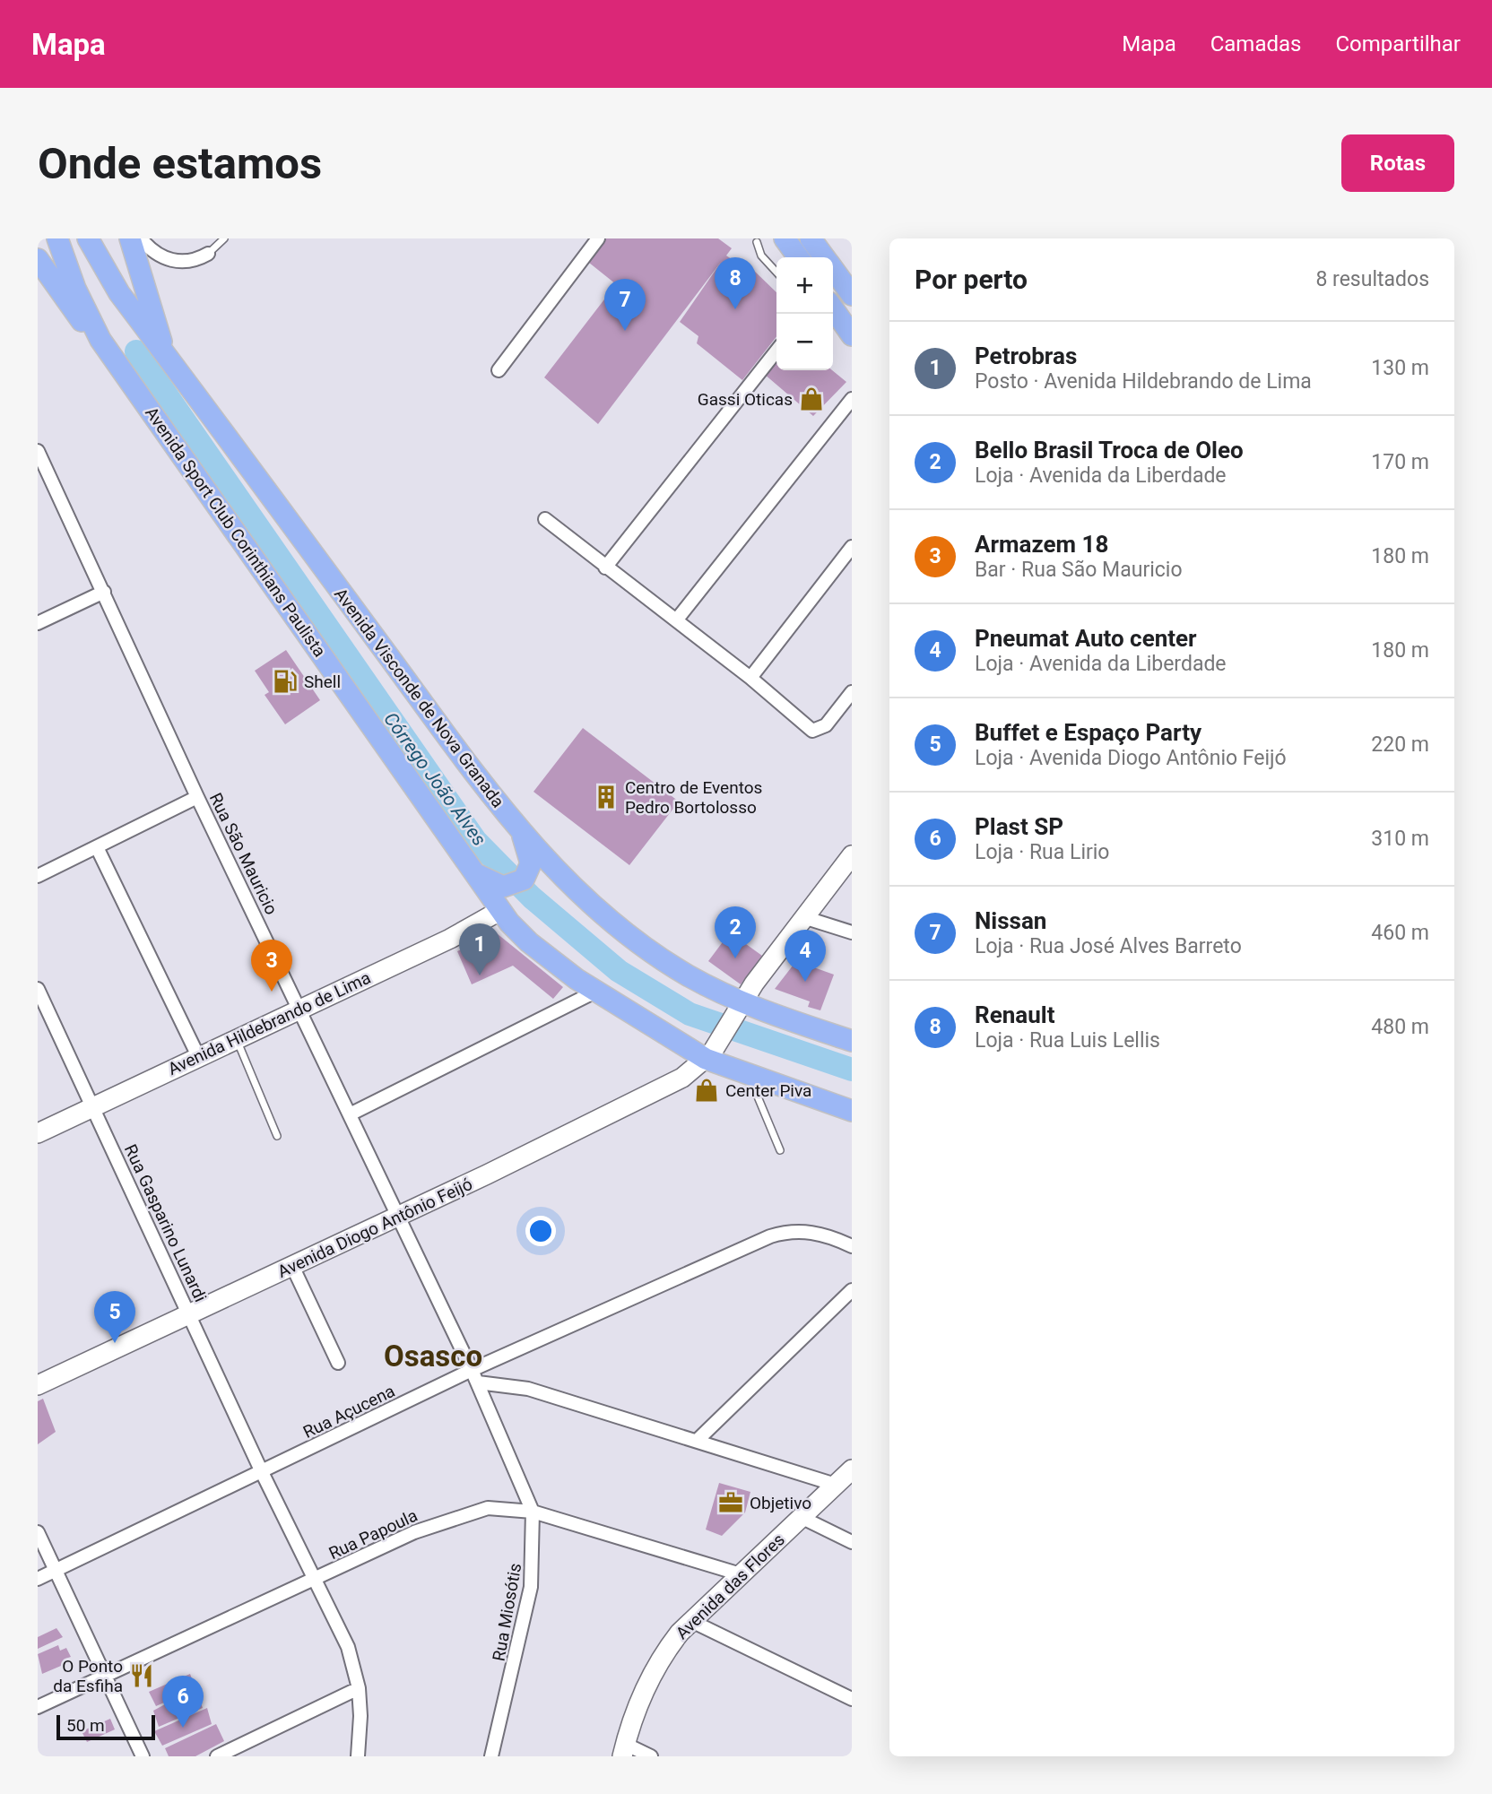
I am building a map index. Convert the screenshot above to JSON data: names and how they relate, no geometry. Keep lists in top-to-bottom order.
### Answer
{
  "streets": {
    "main road": [
      "Avenida Sport Club Corinthians Paulista",
      "Avenida Visconde de Nova Granada",
      "Avenida Hildebrando de Lima",
      "Avenida Diogo Antônio Feijó",
      "Avenida das Flores"
    ],
    "street": [
      "Rua São Mauricio",
      "Rua Gasparino Lunardi",
      "Rua Açucena",
      "Rua Papoula",
      "Rua Miosótis"
    ]
  },
  "crossings": [
    ["Avenida Sport Club Corinthians Paulista", "Avenida Hildebrando de Lima"],
    ["Avenida Sport Club Corinthians Paulista", "Avenida Diogo Antônio Feijó"],
    ["Avenida Visconde de Nova Granada", "Avenida Diogo Antônio Feijó"],
    ["Rua São Mauricio", "Avenida Hildebrando de Lima"],
    ["Rua São Mauricio", "Avenida Diogo Antônio Feijó"],
    ["Rua São Mauricio", "Rua Açucena"],
    ["Rua São Mauricio", "Rua Miosótis"],
    ["Avenida Hildebrando de Lima", "Rua Gasparino Lunardi"],
    ["Rua Gasparino Lunardi", "Avenida Diogo Antônio Feijó"],
    ["Rua Gasparino Lunardi", "Rua Açucena"],
    ["Rua Gasparino Lunardi", "Rua Papoula"],
    ["Rua Açucena", "Rua Miosótis"],
    ["Rua Papoula", "Avenida das Flores"],
    ["Rua Papoula", "Rua Miosótis"]
  ],
  "districts": ["Osasco"],
  "water": ["Córrego João Alves"],
  "places": {
    "shop": ["Gassi Oticas", "Center Piva"],
    "fuel station": ["Shell"],
    "building": ["Centro de Eventos Pedro Bortolosso"],
    "office": ["Objetivo"],
    "restaurant": ["O Ponto da Esfiha"]
  },
  "scale_bar": "50 m",
  "page": {
    "header": "Mapa",
    "nav": ["Mapa", "Camadas", "Compartilhar"],
    "buttons": "Rotas",
    "title": "Onde estamos",
    "heading": ["Por perto", "8 resultados"],
    "map_buttons": ["+", "−"],
    "pins": [
      "8",
      "7",
      "2",
      "1",
      "4",
      "3",
      "5",
      "6"
    ],
    "list": [
      {
        "mark": "1",
        "name": "Petrobras",
        "note": "Posto · Avenida Hildebrando de Lima",
        "value": "130 m"
      },
      {
        "mark": "2",
        "name": "Bello Brasil Troca de Oleo",
        "note": "Loja · Avenida da Liberdade",
        "value": "170 m"
      },
      {
        "mark": "3",
        "name": "Armazem 18",
        "note": "Bar · Rua São Mauricio",
        "value": "180 m"
      },
      {
        "mark": "4",
        "name": "Pneumat Auto center",
        "note": "Loja · Avenida da Liberdade",
        "value": "180 m"
      },
      {
        "mark": "5",
        "name": "Buffet e Espaço Party",
        "note": "Loja · Avenida Diogo Antônio Feijó",
        "value": "220 m"
      },
      {
        "mark": "6",
        "name": "Plast SP",
        "note": "Loja · Rua Lirio",
        "value": "310 m"
      },
      {
        "mark": "7",
        "name": "Nissan",
        "note": "Loja · Rua José Alves Barreto",
        "value": "460 m"
      },
      {
        "mark": "8",
        "name": "Renault",
        "note": "Loja · Rua Luis Lellis",
        "value": "480 m"
      }
    ],
    "scale": "50 m"
  }
}
